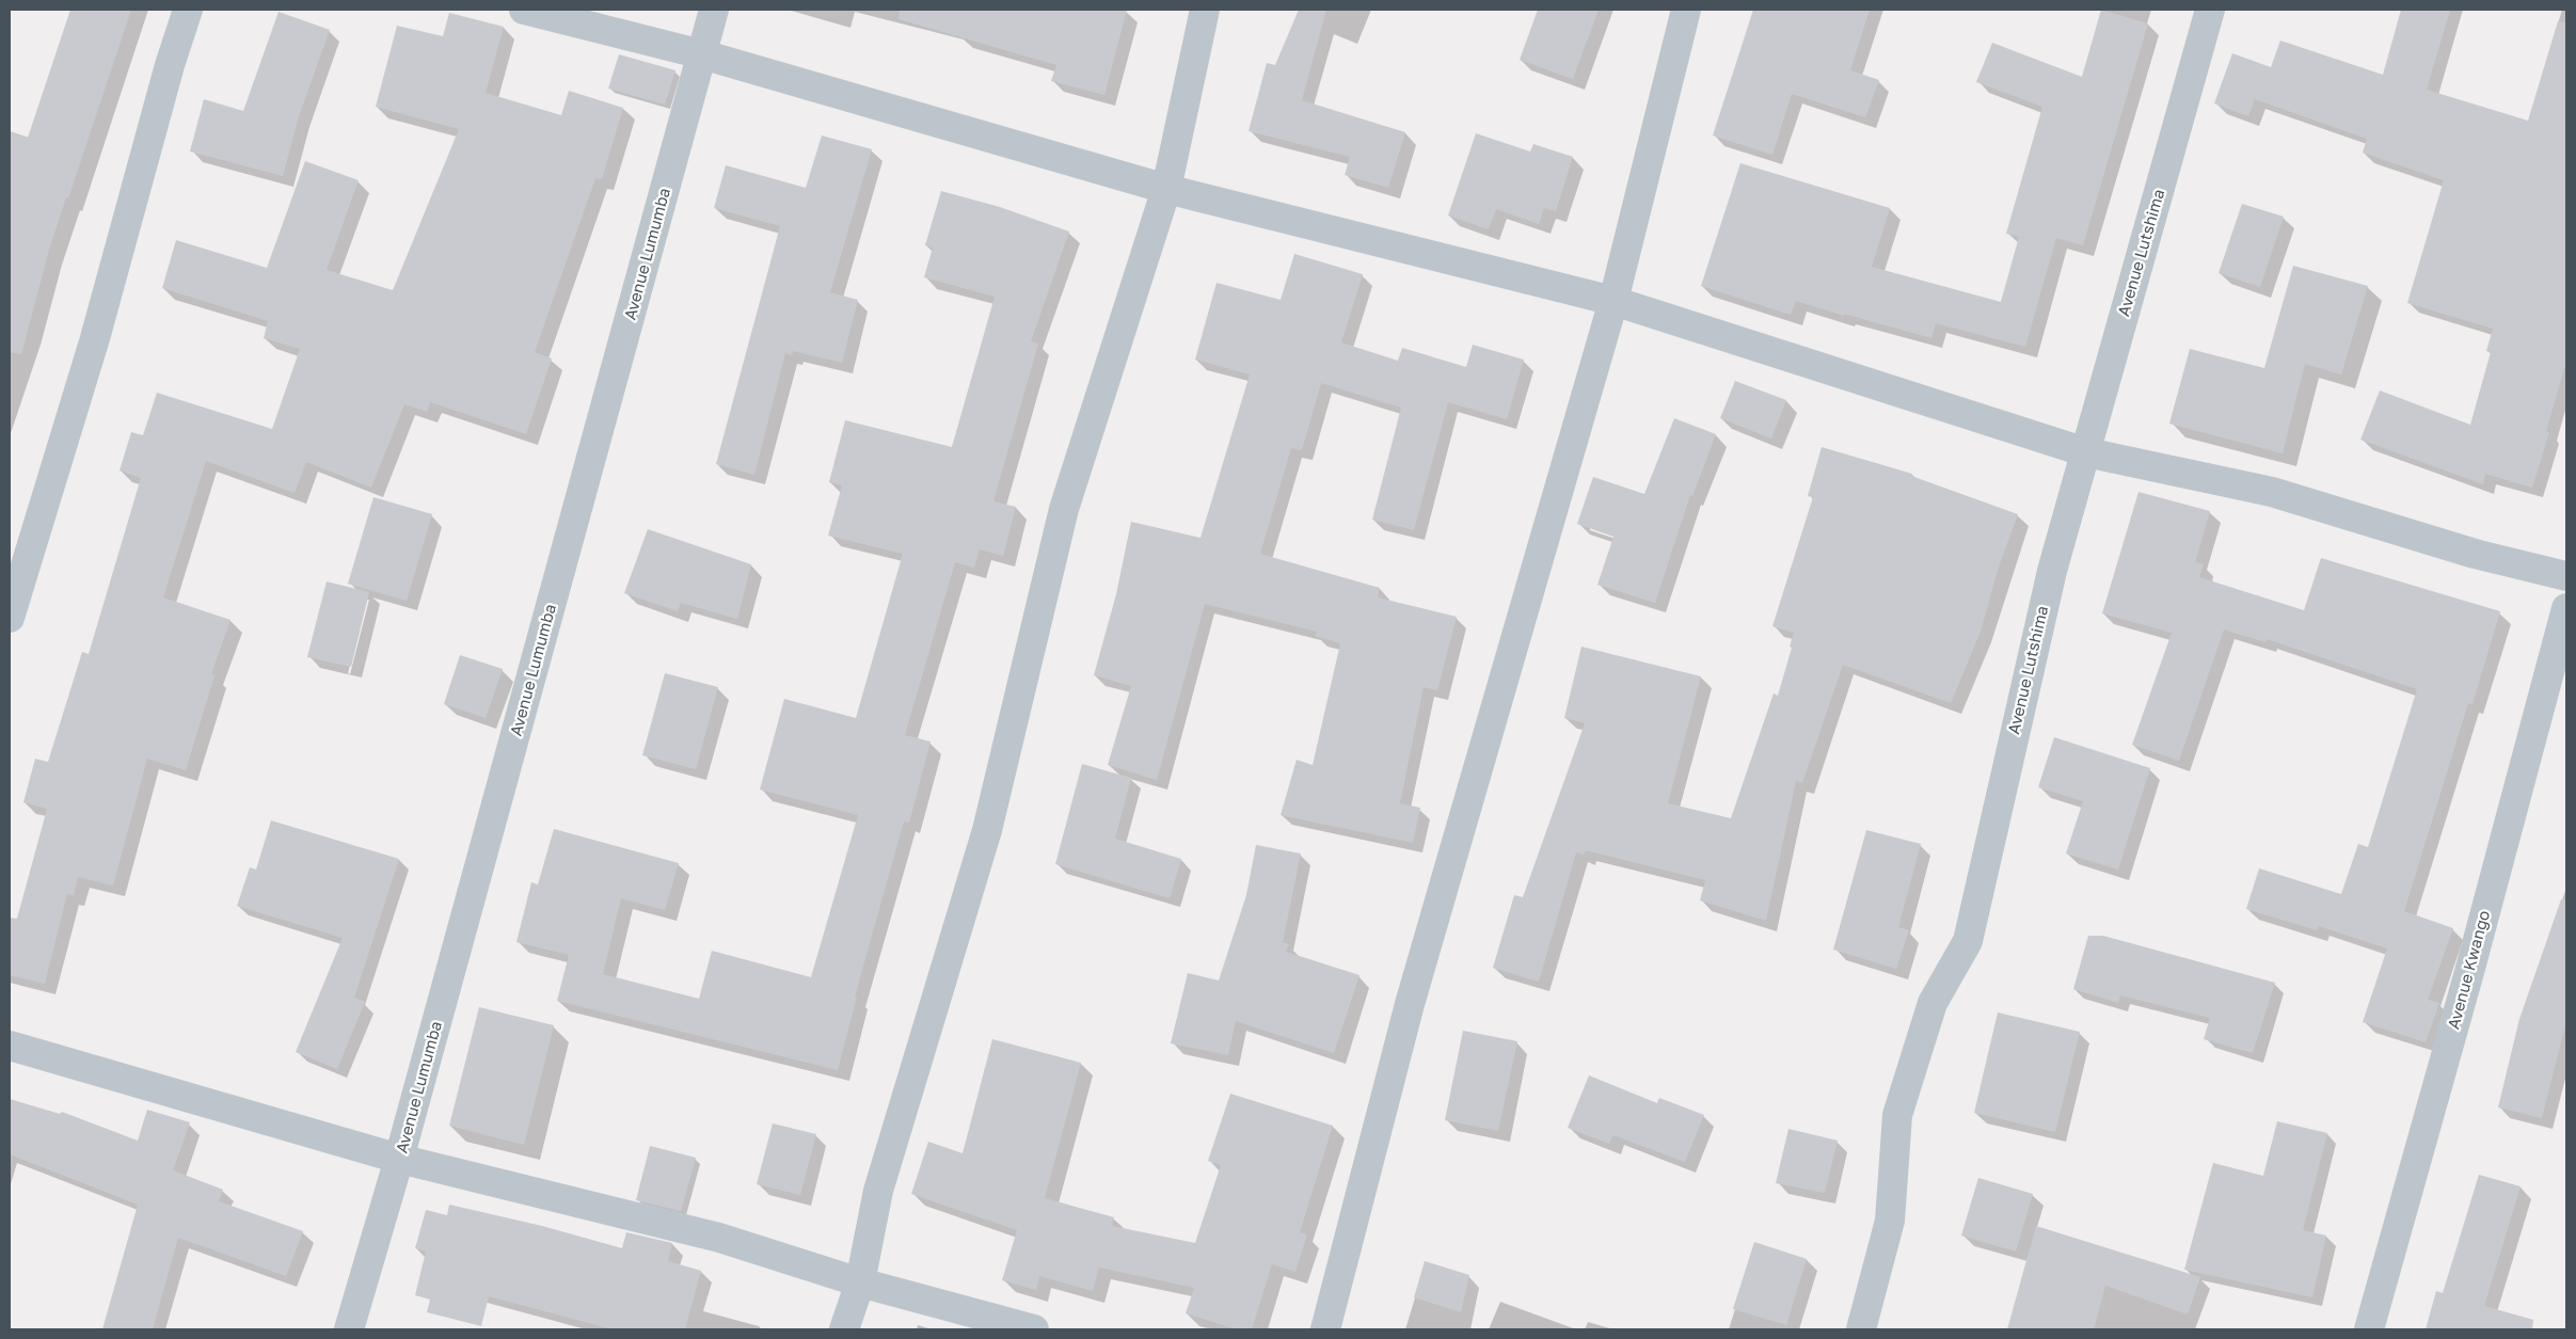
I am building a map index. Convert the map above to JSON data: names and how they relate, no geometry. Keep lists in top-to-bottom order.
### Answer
{
  "streets": {
    "street": ["Avenue Lutshima", "Avenue Lumumba", "Avenue Kwango"]
  }
}
